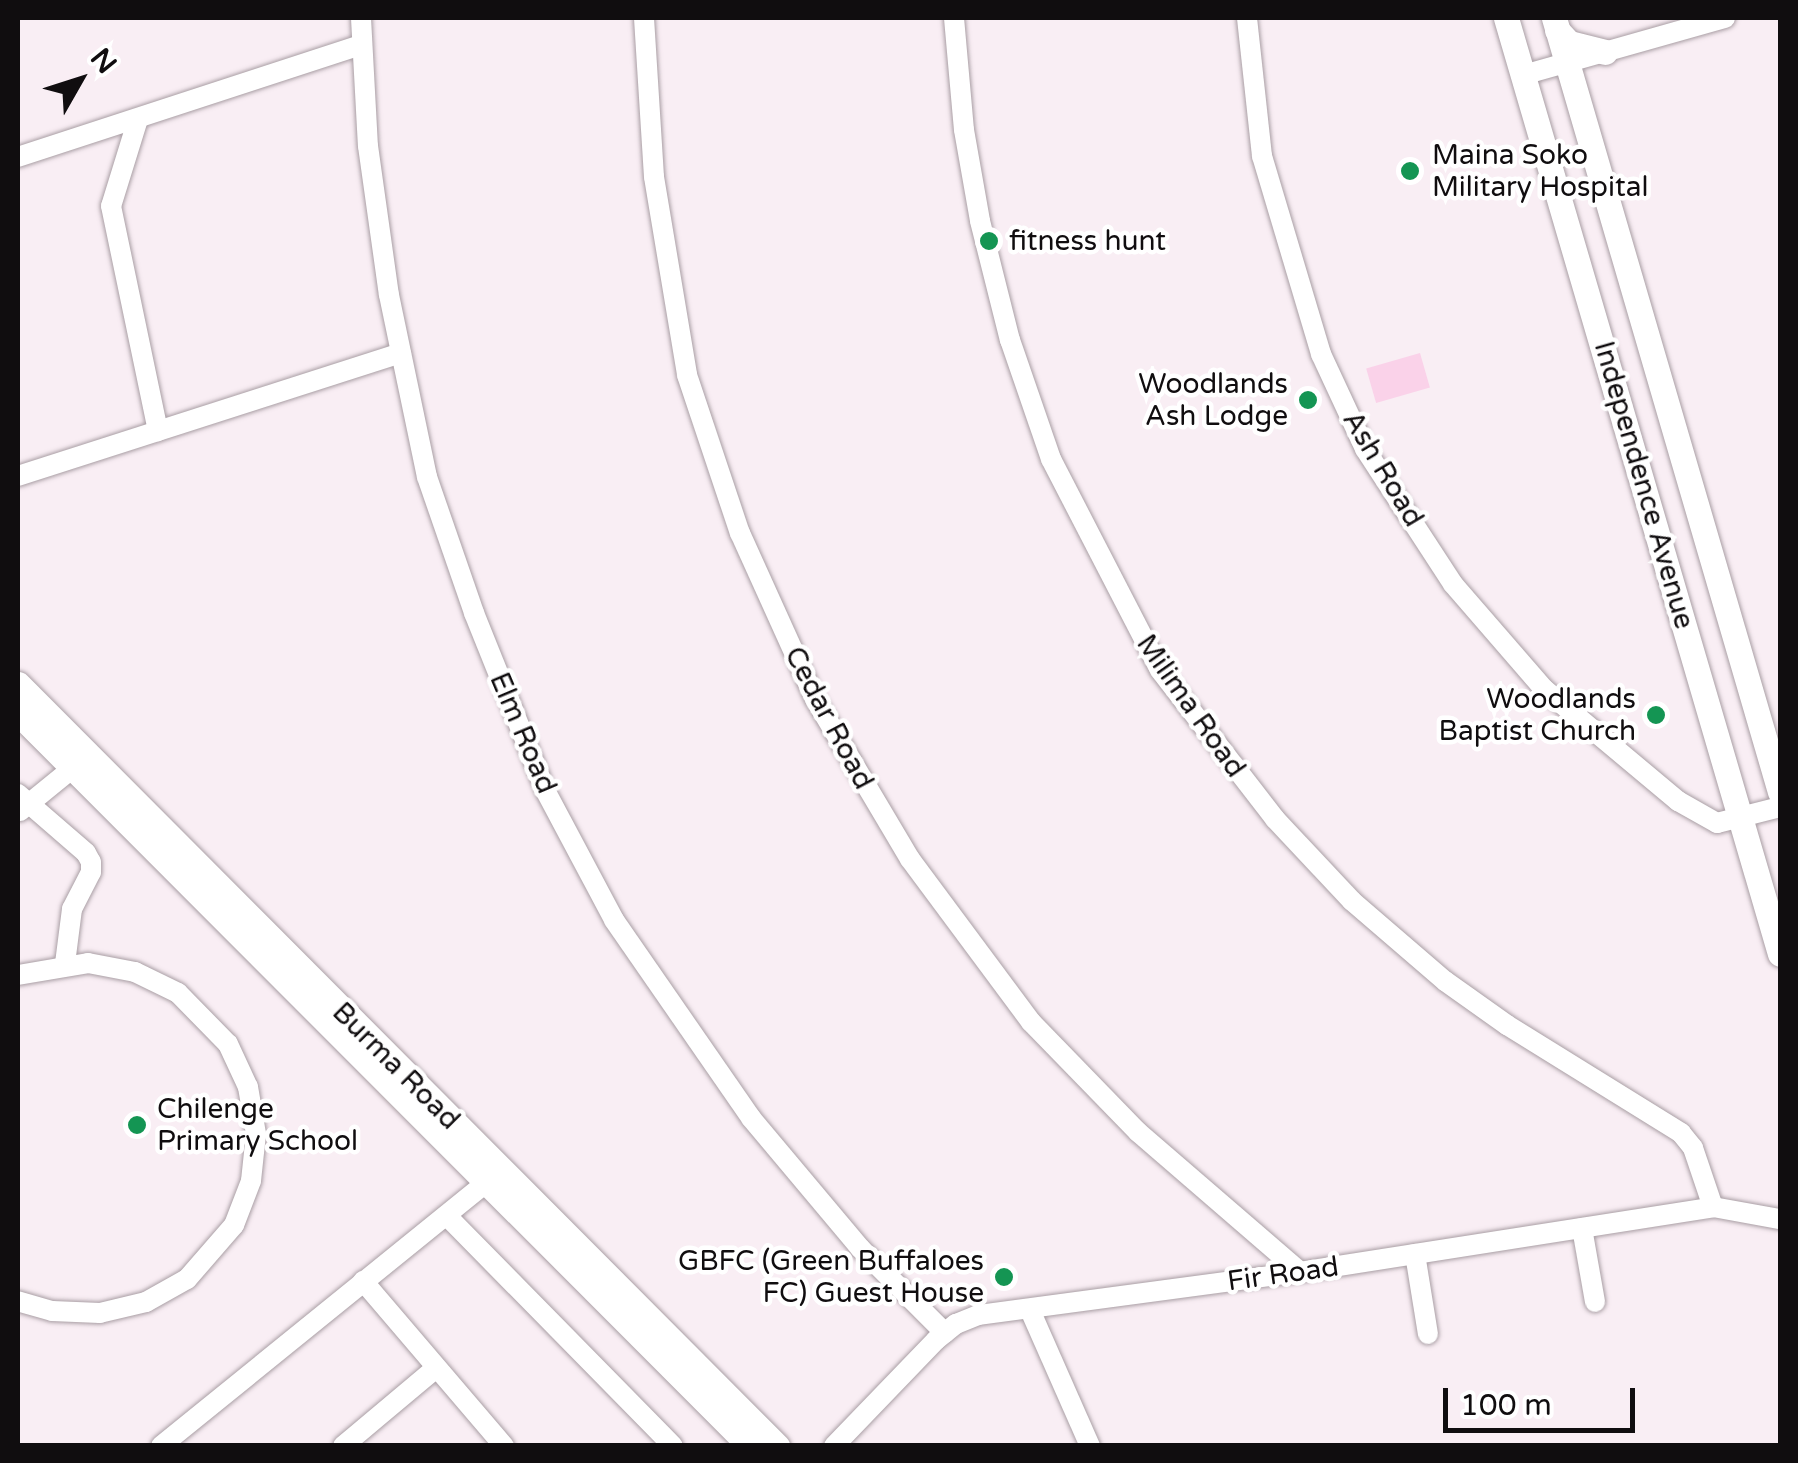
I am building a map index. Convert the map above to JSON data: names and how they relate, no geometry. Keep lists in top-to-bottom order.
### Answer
{
  "streets": {
    "main road": ["Independence Avenue", "Burma Road"],
    "street": [
      "Ash Road",
      "Milima Road",
      "Cedar Road",
      "Elm Road",
      "Fir Road"
    ]
  },
  "crossings": [
    ["Ash Road", "Independence Avenue"],
    ["Milima Road", "Fir Road"],
    ["Cedar Road", "Fir Road"],
    ["Elm Road", "Fir Road"]
  ],
  "places": [
    "Maina Soko Military Hospital",
    "fitness hunt",
    "Woodlands Ash Lodge",
    "Woodlands Baptist Church",
    "Chilenge Primary School",
    "GBFC (Green Buffaloes FC) Guest House"
  ],
  "scale_bar": "100 m",
  "north": "top right"
}
